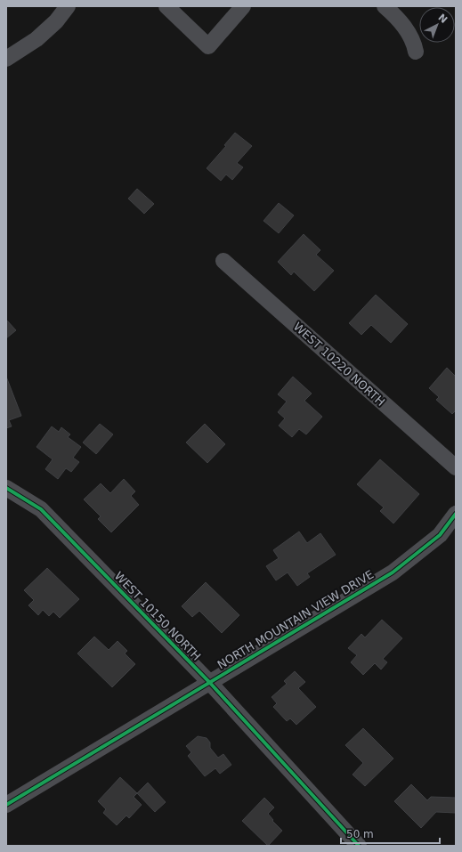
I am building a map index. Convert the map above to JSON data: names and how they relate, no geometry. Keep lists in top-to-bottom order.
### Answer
{
  "streets": {
    "street": ["WEST 10220 NORTH", "WEST 10150 NORTH", "NORTH MOUNTAIN VIEW DRIVE"]
  },
  "crossings": [
    ["WEST 10150 NORTH", "NORTH MOUNTAIN VIEW DRIVE"]
  ],
  "scale_bar": "50 m",
  "north": "top right"
}
